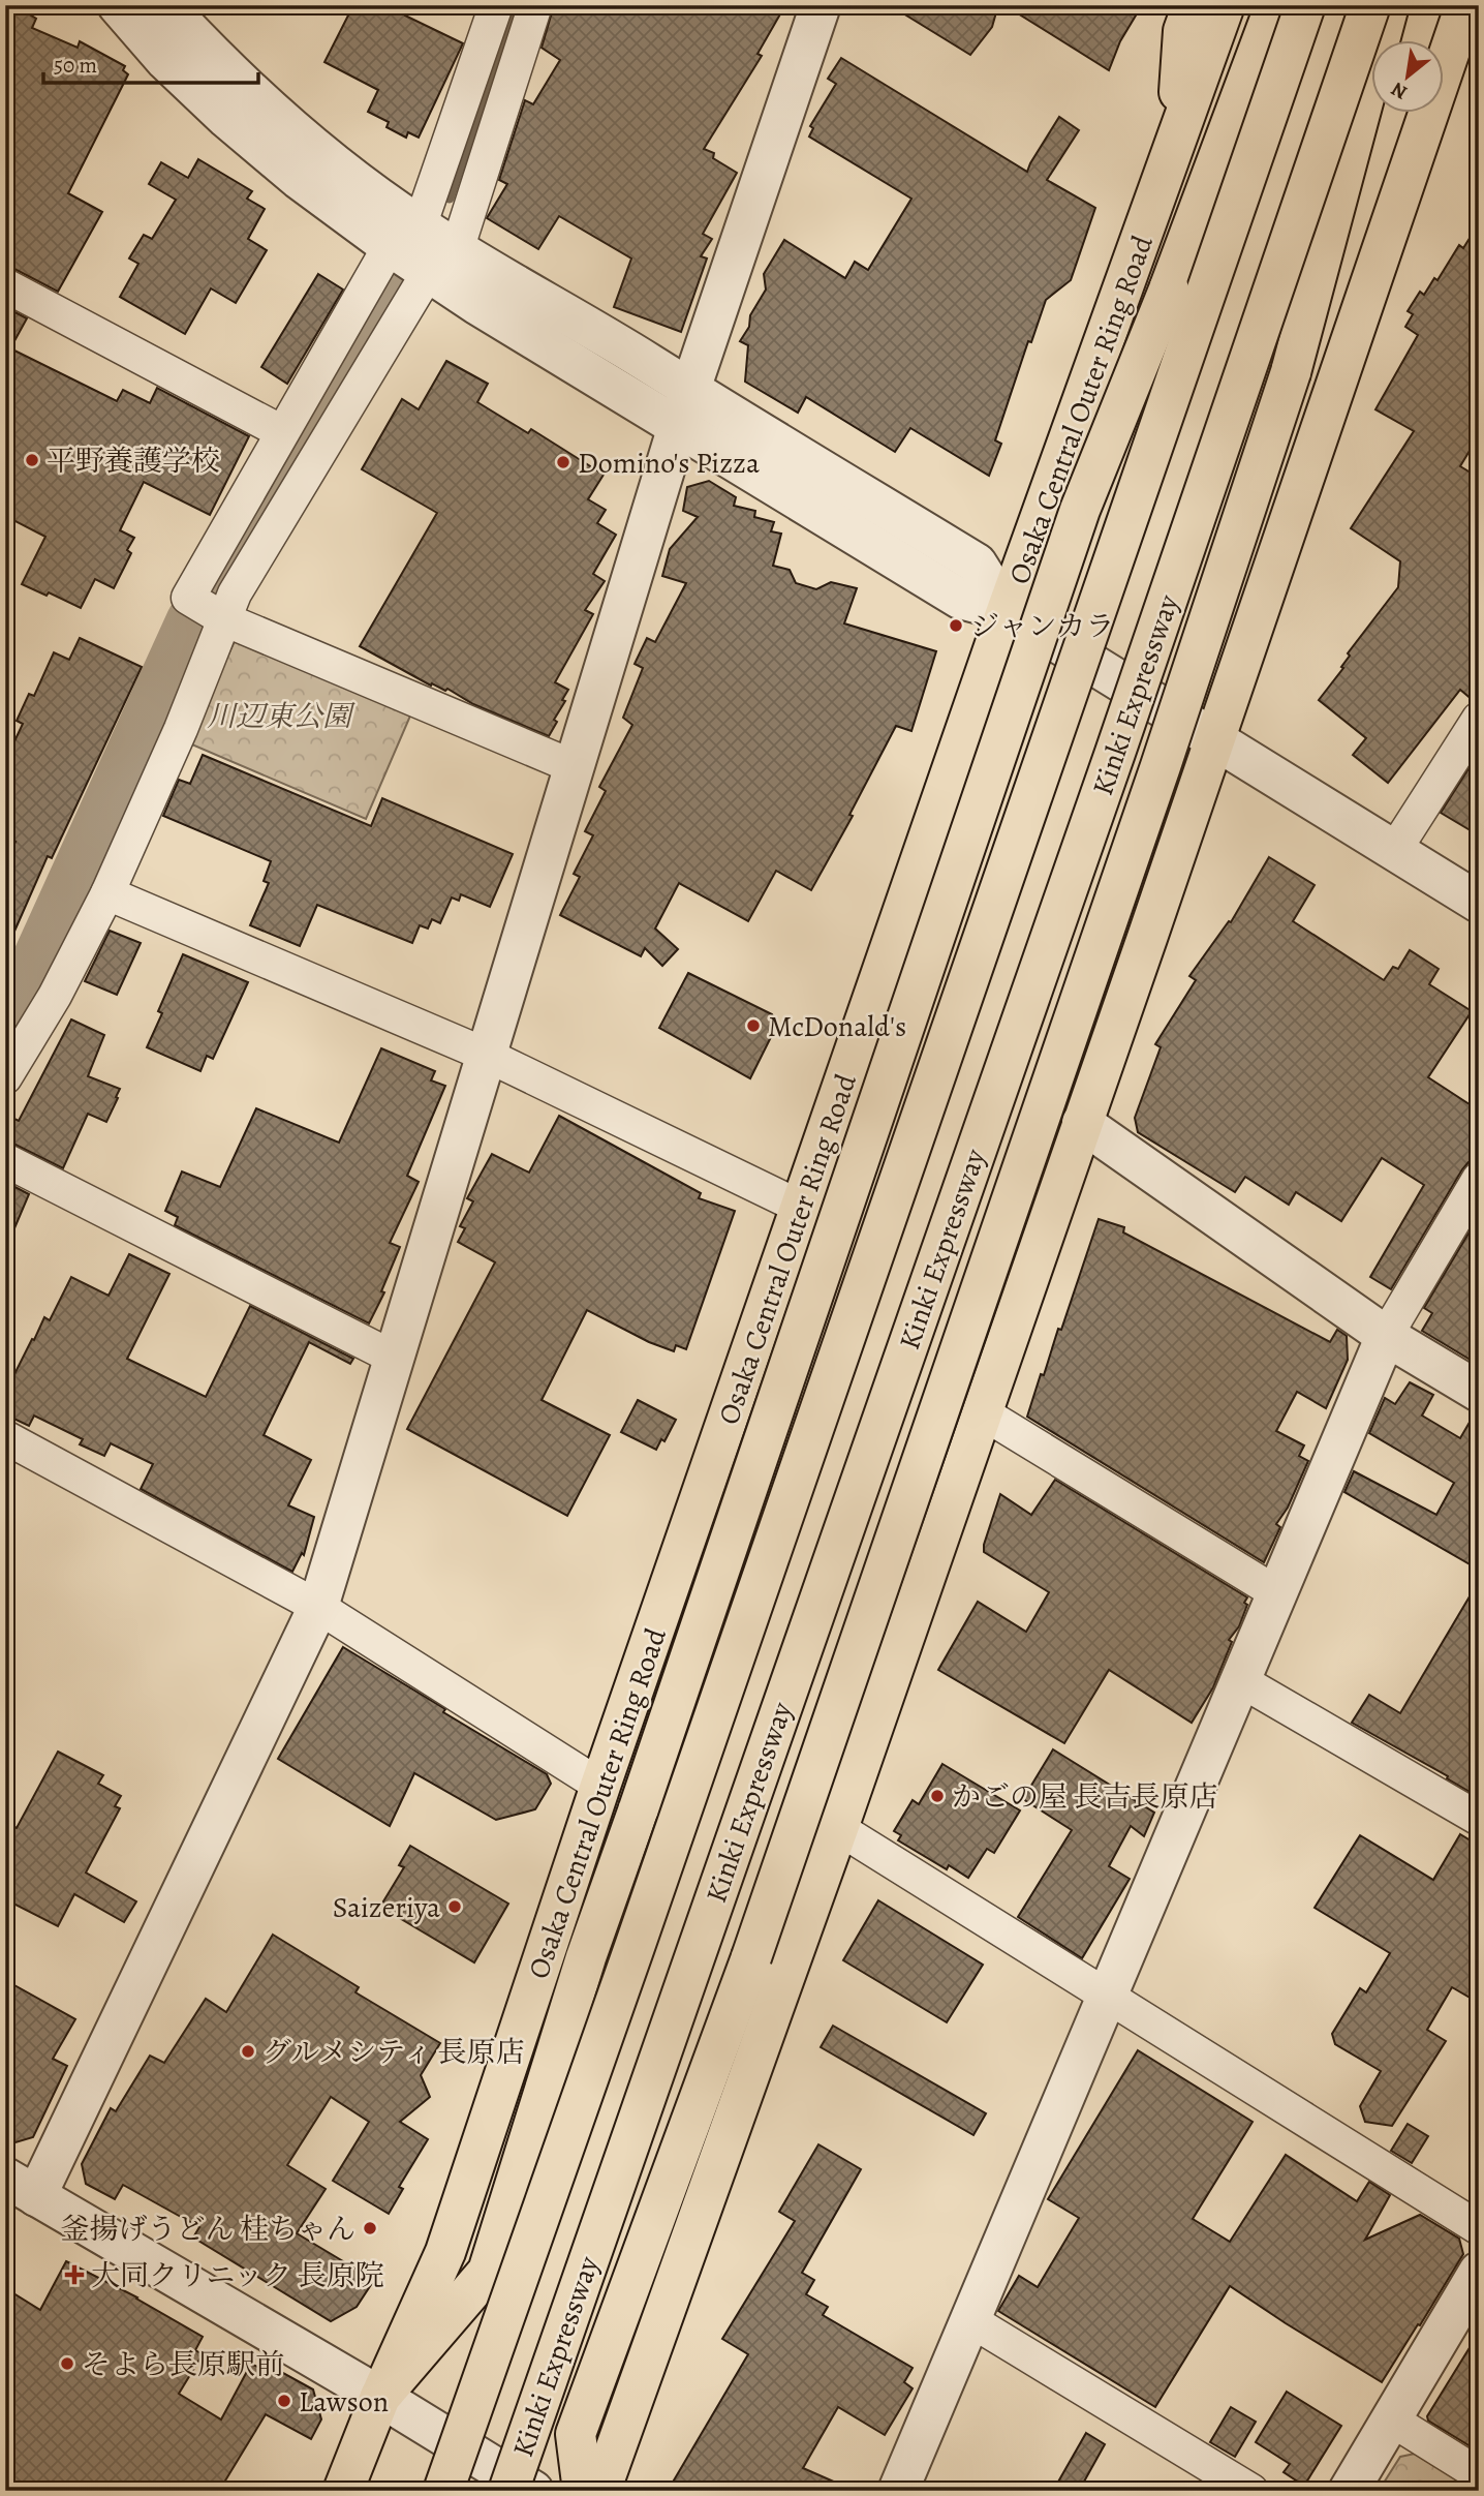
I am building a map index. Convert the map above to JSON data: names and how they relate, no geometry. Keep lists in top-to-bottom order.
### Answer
{
  "streets": {
    "main road": ["Osaka Central Outer Ring Road", "Kinki Expressway"]
  },
  "parks": ["川辺東公園"],
  "places": {
    "other": [
      "平野養護学校",
      "Domino's Pizza",
      "ジャンカラ",
      "McDonald's",
      "かごの屋 長吉長原店",
      "Saizeriya",
      "グルメシティ 長原店",
      "釜揚げうどん 桂ちゃん",
      "そよら長原駅前",
      "Lawson"
    ],
    "health": ["大同クリニック 長原院"]
  },
  "scale_bar": "50 m",
  "north": "bottom left"
}
